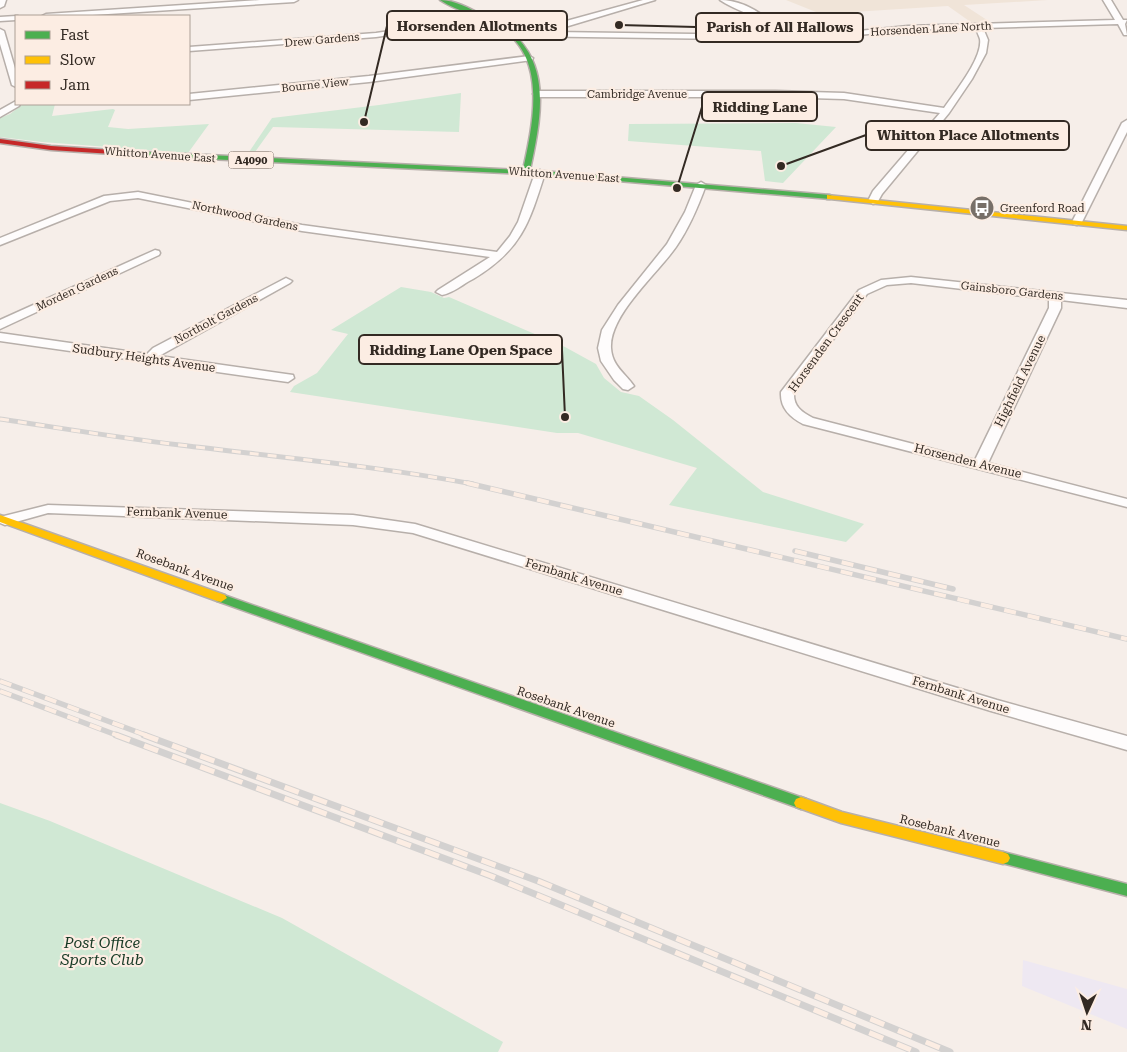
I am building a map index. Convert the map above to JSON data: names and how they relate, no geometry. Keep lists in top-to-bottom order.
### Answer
{
  "streets": {
    "street": [
      "Horsenden Lane North",
      "Drew Gardens",
      "Bourne View",
      "Cambridge Avenue",
      "Whitton Avenue East",
      "A4090",
      "Northwood Gardens",
      "Morden Gardens",
      "Gainsboro Gardens",
      "Northolt Gardens",
      "Horsenden Crescent",
      "Sudbury Heights Avenue",
      "Highfield Avenue",
      "Horsenden Avenue",
      "Fernbank Avenue",
      "Rosebank Avenue"
    ]
  },
  "crossings": [
    ["Horsenden Lane North", "Drew Gardens"],
    ["Gainsboro Gardens", "Horsenden Crescent"],
    ["Gainsboro Gardens", "Highfield Avenue"],
    ["Northolt Gardens", "Sudbury Heights Avenue"],
    ["Horsenden Crescent", "Horsenden Avenue"],
    ["Highfield Avenue", "Horsenden Avenue"],
    ["Fernbank Avenue", "Rosebank Avenue"]
  ],
  "parks": ["Post Office Sports Club"],
  "places": {
    "other": [
      "Parish of All Hallows",
      "Horsenden Allotments",
      "Whitton Place Allotments",
      "Ridding Lane",
      "Ridding Lane Open Space"
    ],
    "bus stop": ["Greenford Road"]
  },
  "legend": ["Fast", "Slow", "Jam"],
  "north": "bottom"
}
